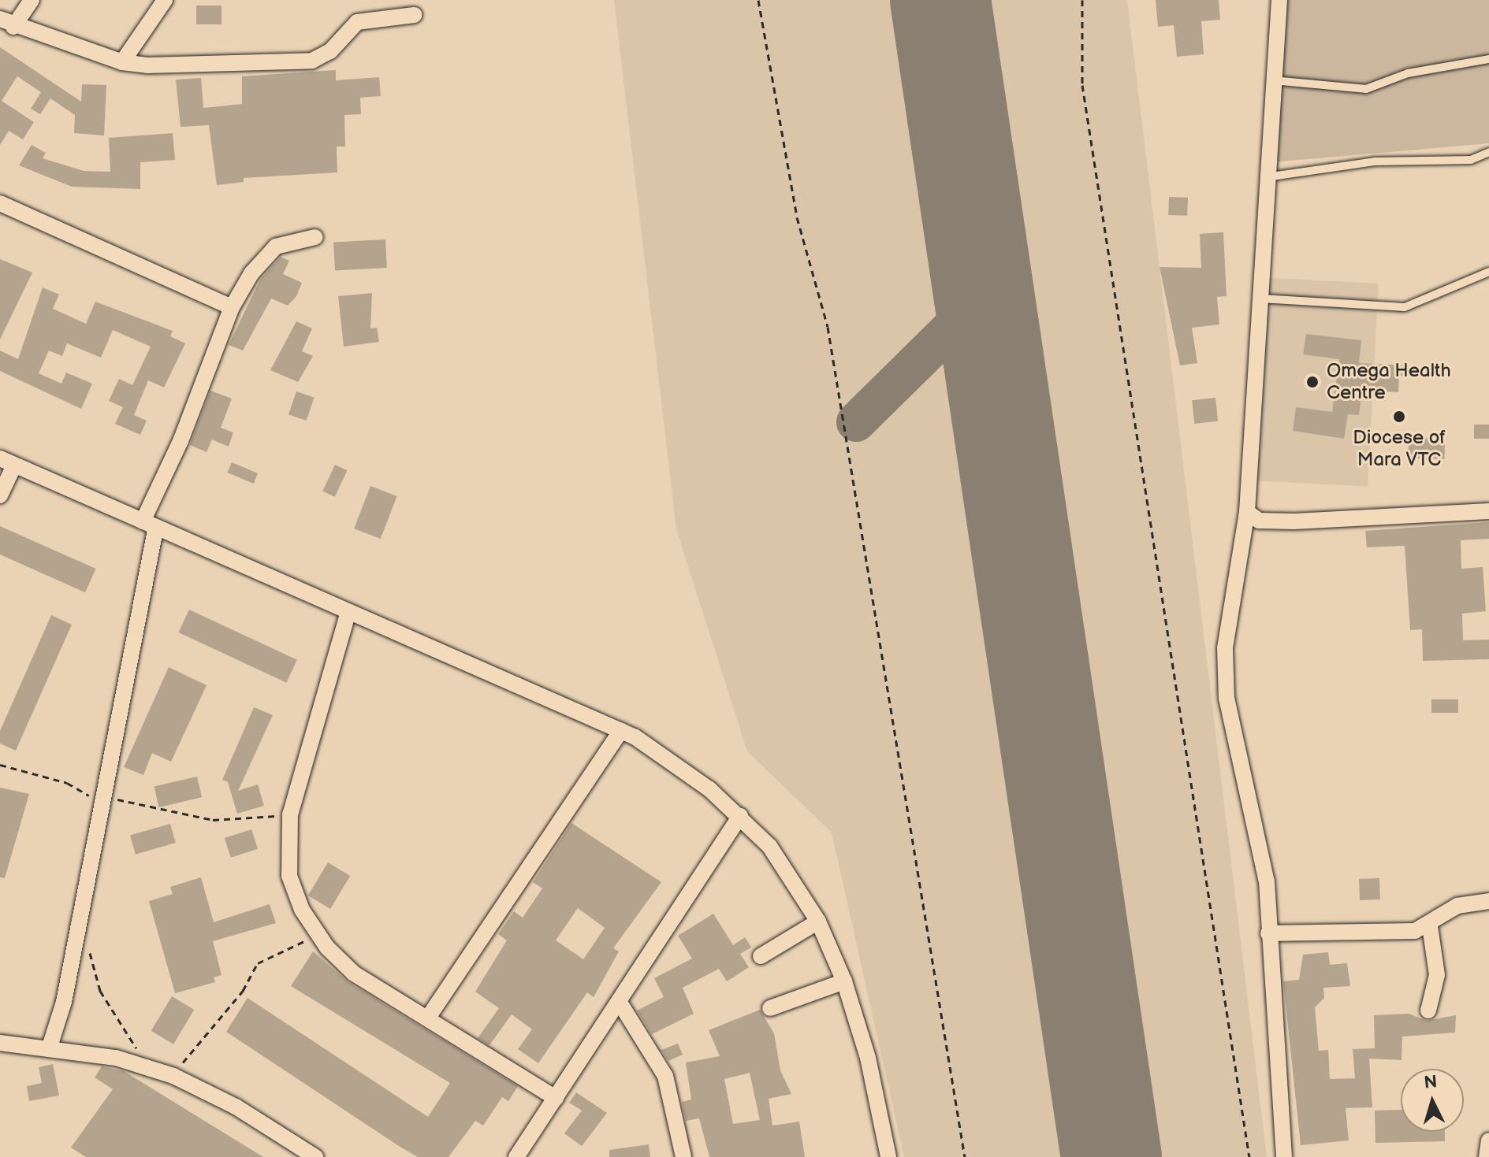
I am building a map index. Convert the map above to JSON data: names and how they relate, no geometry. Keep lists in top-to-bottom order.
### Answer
{
  "places": ["Omega Health Centre", "Diocese of Mara VTC"],
  "north": "top"
}
